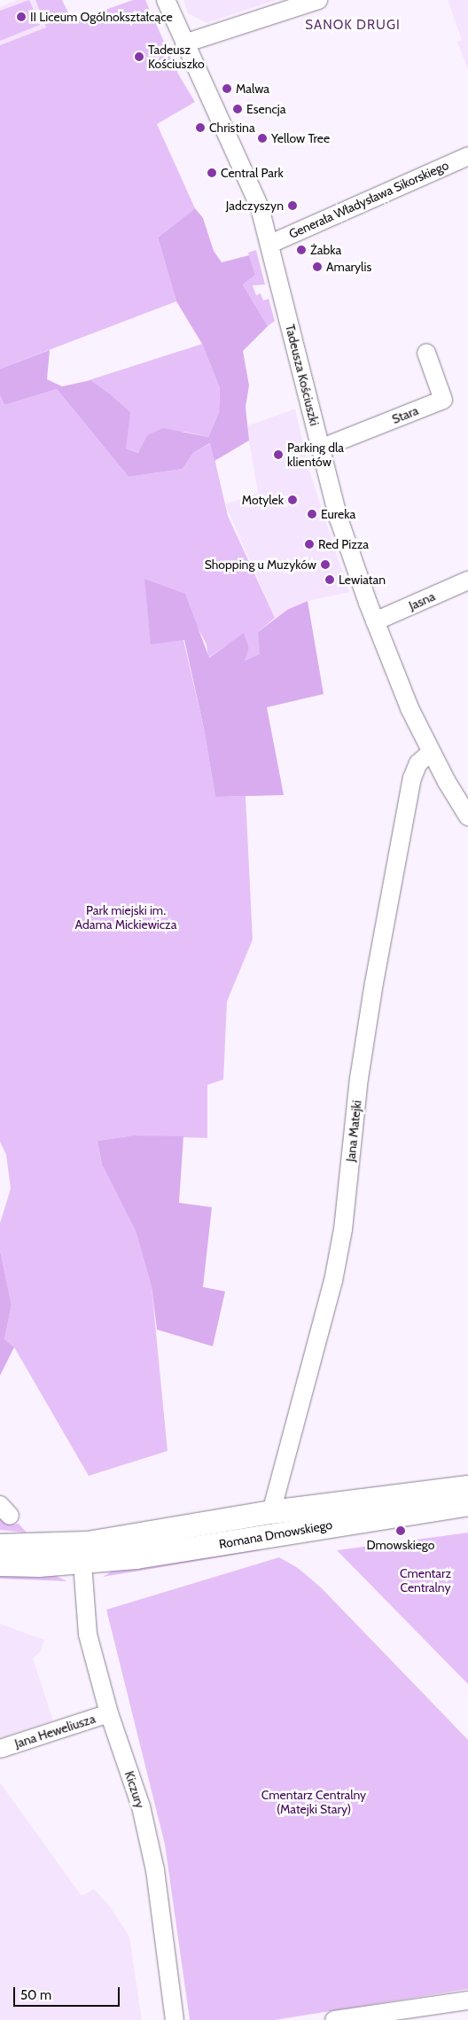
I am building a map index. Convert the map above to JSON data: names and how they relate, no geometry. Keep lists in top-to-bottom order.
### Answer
{
  "streets": {
    "main road": ["Romana Dmowskiego"],
    "street": [
      "Generała Władysława Sikorskiego",
      "Tadeusza Kościuszki",
      "Stara",
      "Jasna",
      "Jana Matejki",
      "Jana Heweliusza",
      "Kiczury"
    ]
  },
  "crossings": [
    ["Generała Władysława Sikorskiego", "Tadeusza Kościuszki"],
    ["Tadeusza Kościuszki", "Stara"],
    ["Tadeusza Kościuszki", "Jasna"],
    ["Tadeusza Kościuszki", "Jana Matejki"],
    ["Jana Matejki", "Romana Dmowskiego"],
    ["Romana Dmowskiego", "Kiczury"],
    ["Jana Heweliusza", "Kiczury"]
  ],
  "districts": ["SANOK DRUGI"],
  "parks": ["Park miejski im. Adama Mickiewicza", "Cmentarz Centralny", "Cmentarz Centralny (Matejki Stary)"],
  "places": [
    "II Liceum Ogólnokształcące",
    "Tadeusz Kościuszko",
    "Malwa",
    "Esencja",
    "Christina",
    "Yellow Tree",
    "Central Park",
    "Jadczyszyn",
    "Żabka",
    "Amarylis",
    "Parking dla klientów",
    "Motylek",
    "Eureka",
    "Red Pizza",
    "Shopping u Muzyków",
    "Lewiatan",
    "Dmowskiego"
  ],
  "scale_bar": "50 m"
}
